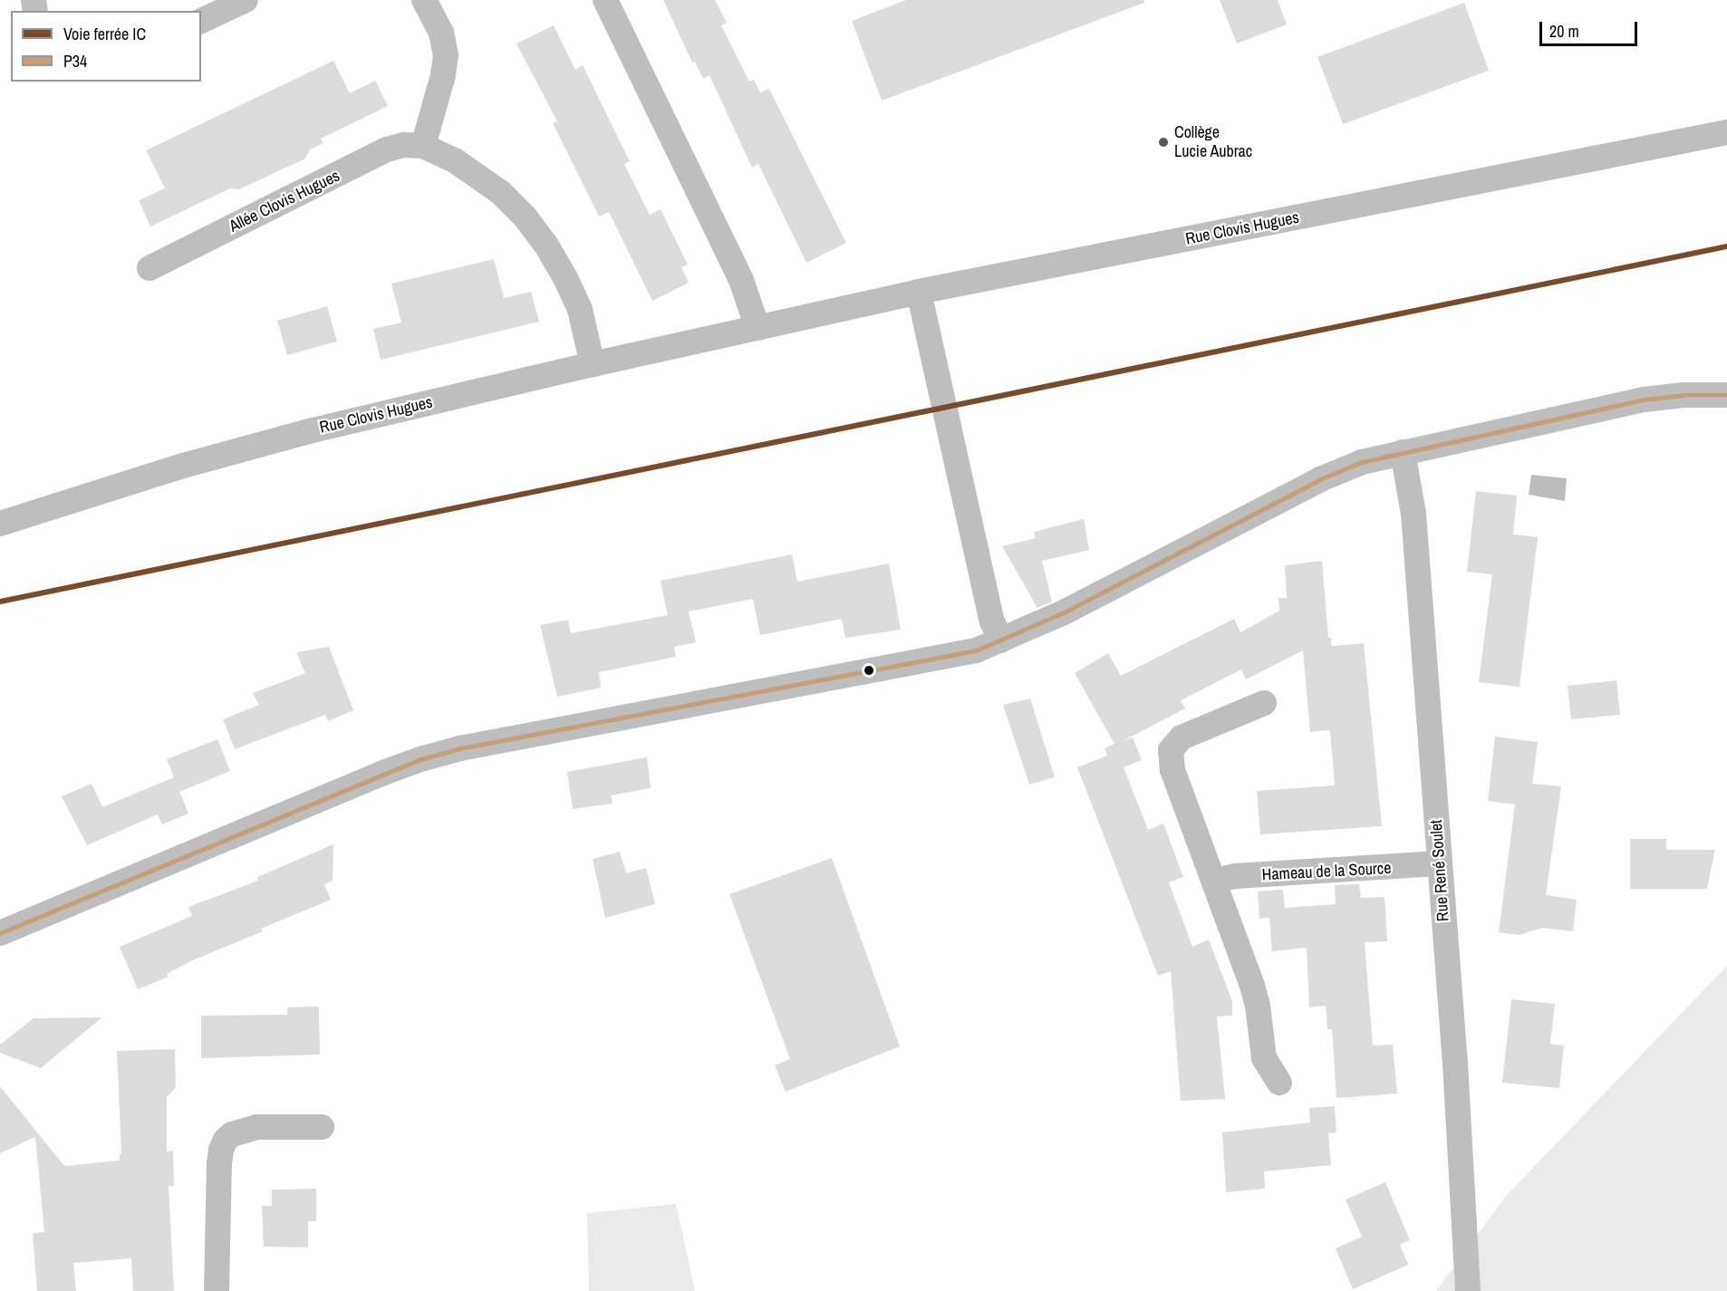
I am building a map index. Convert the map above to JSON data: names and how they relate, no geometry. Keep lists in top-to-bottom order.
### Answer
{
  "streets": {
    "street": [
      "Allée Clovis Hugues",
      "Rue Clovis Hugues",
      "Rue René Soulet",
      "Hameau de la Source"
    ]
  },
  "crossings": [
    ["Rue René Soulet", "Hameau de la Source"]
  ],
  "places": ["Collège Lucie Aubrac"],
  "lines": ["rail line IC", "transit line P34"],
  "legend": ["Voie ferrée IC", "P34"],
  "scale_bar": "20 m"
}
